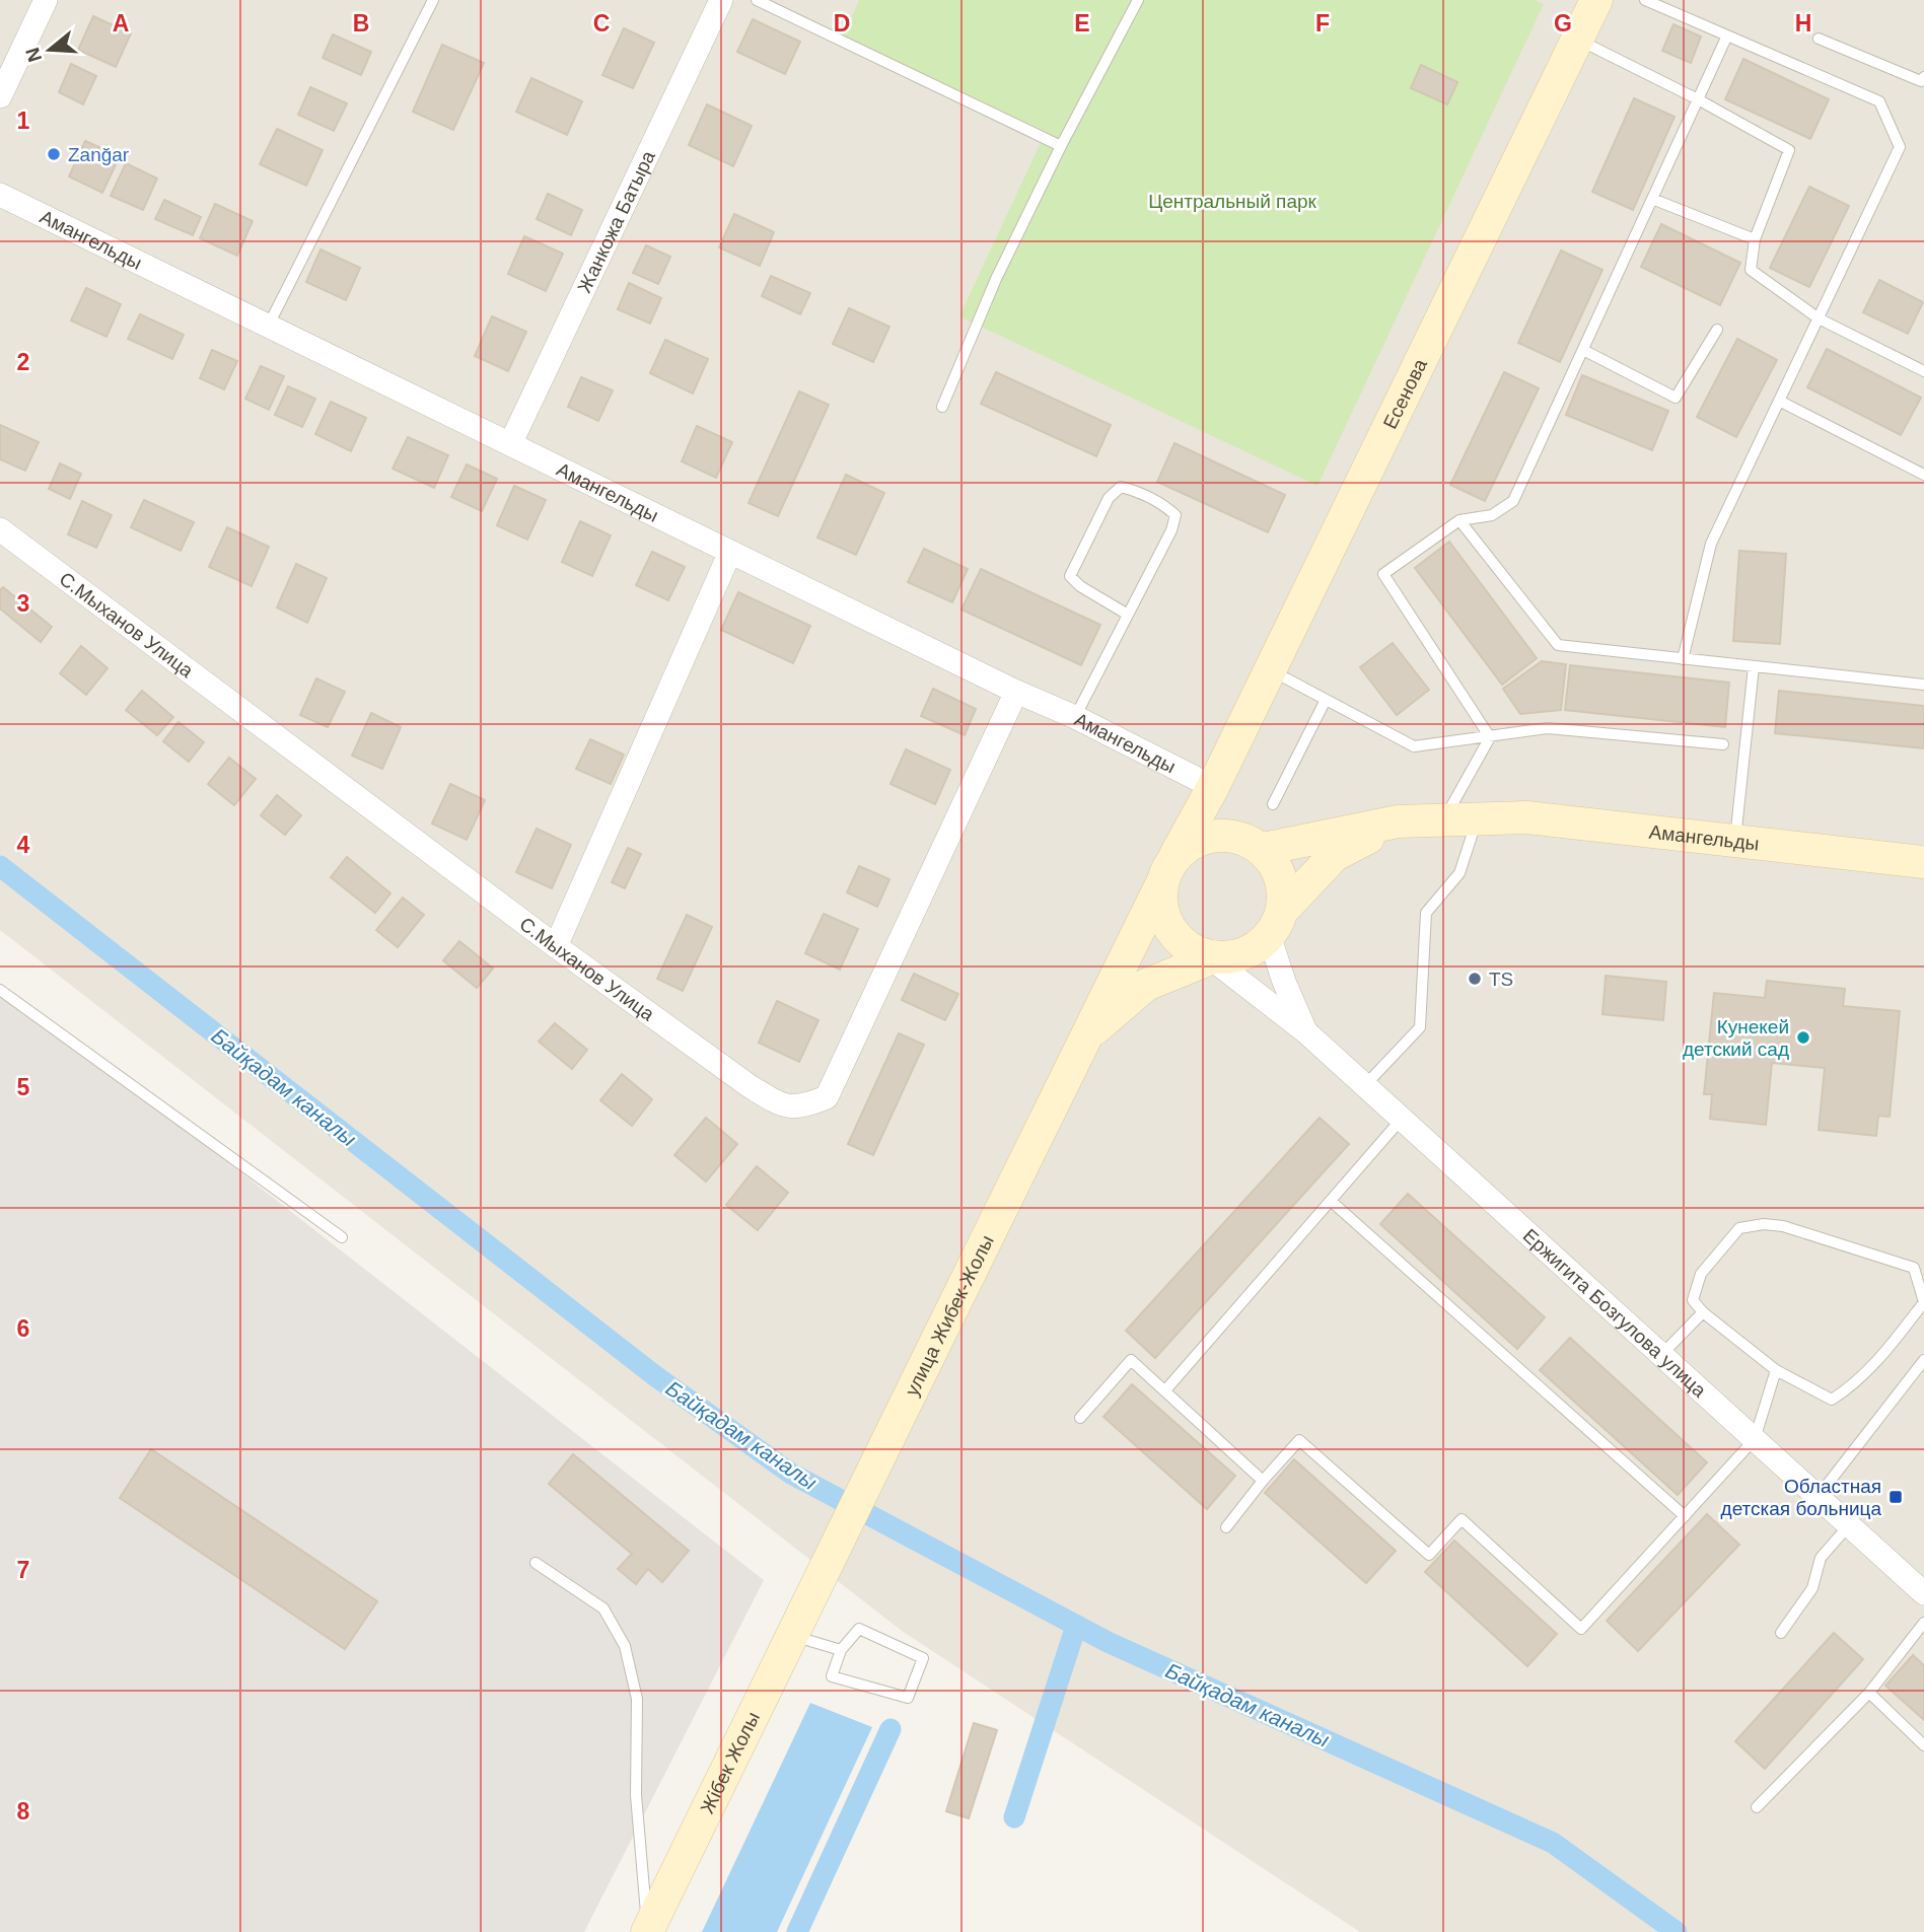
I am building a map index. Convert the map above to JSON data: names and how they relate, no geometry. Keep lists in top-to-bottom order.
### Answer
{
  "streets": {
    "main road": [
      "Амангельды",
      "Есенова",
      "улица Жибек-Жолы",
      "Жібек Жолы"
    ],
    "street": ["Жанкожа Батыра", "С.Мыханов Улица", "Ержигита Бозгулова улица"]
  },
  "crossings": [
    ["Жанкожа Батыра", "Амангельды"],
    ["Амангельды", "Есенова"],
    ["Амангельды", "С.Мыханов Улица"],
    ["Амангельды", "Ержигита Бозгулова улица"],
    ["Амангельды", "улица Жибек-Жолы"],
    ["Есенова", "Ержигита Бозгулова улица"],
    ["Есенова", "улица Жибек-Жолы"],
    ["Ержигита Бозгулова улица", "улица Жибек-Жолы"],
    ["улица Жибек-Жолы", "Жібек Жолы"]
  ],
  "water": ["Байқадам каналы"],
  "parks": ["Центральный парк"],
  "places": {
    "other": ["Zanğar", "TS", "Кунекей детский сад"],
    "transit": ["Областная детская больница"]
  },
  "north": "left",
  "grid": {
    "columns": [
      "A",
      "B",
      "C",
      "D",
      "E",
      "F",
      "G",
      "H"
    ],
    "rows": [
      "1",
      "2",
      "3",
      "4",
      "5",
      "6",
      "7",
      "8"
    ]
  }
}
